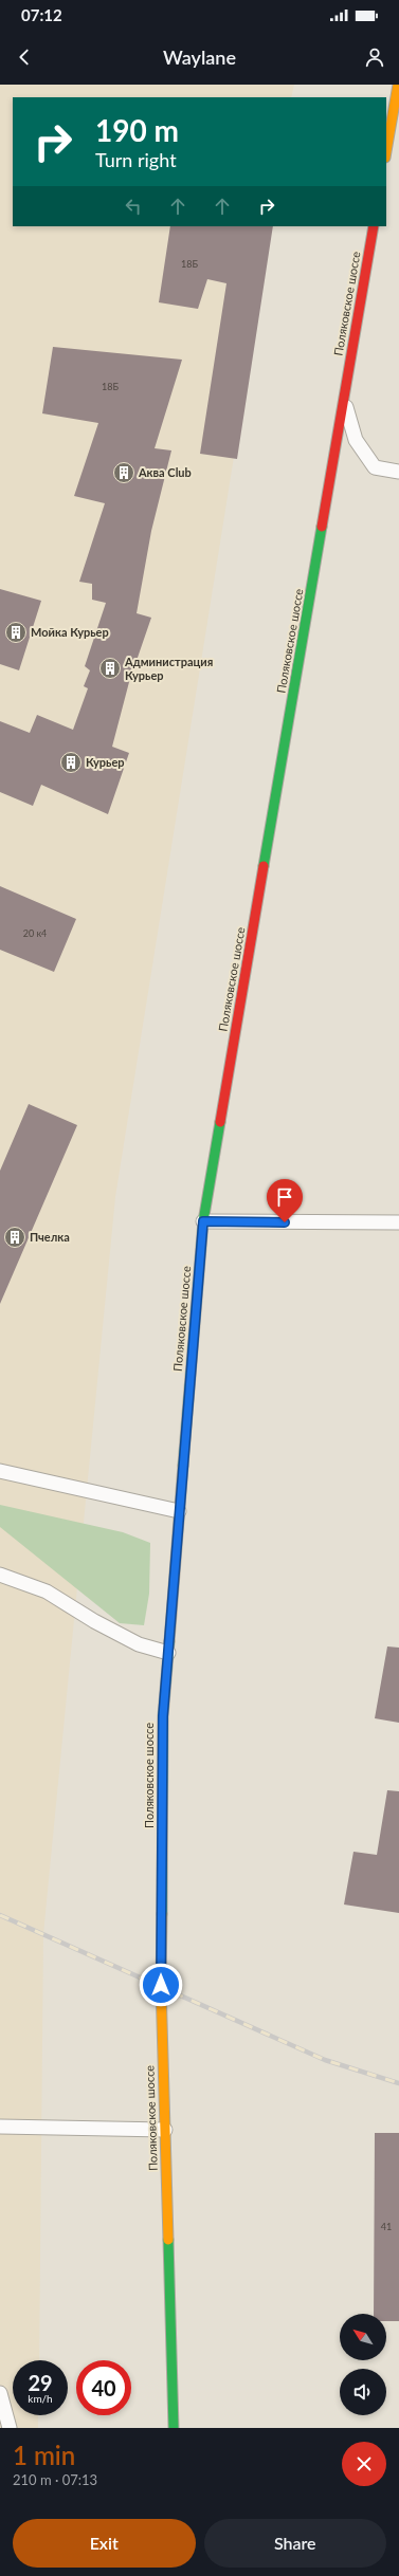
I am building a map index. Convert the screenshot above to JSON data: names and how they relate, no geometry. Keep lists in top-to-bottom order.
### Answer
{
  "streets": {
    "street": ["Поляковское шоссе"]
  },
  "places": {
    "building": [
      "Аква Club",
      "Мойка Курьер",
      "Администрация Курьер",
      "Курьер",
      "Пчелка"
    ]
  },
  "house_numbers": [
    "18Б",
    "18Б",
    "20 к4",
    "41"
  ],
  "north": "top left",
  "page": {
    "status": "07:12",
    "header": "Waylane",
    "turn": ["190 m", "Turn right"],
    "speed": "29 km/h",
    "limit": "40",
    "heading": ["1 min", "210 m · 07:13"],
    "buttons": ["Exit", "Share"]
  }
}
